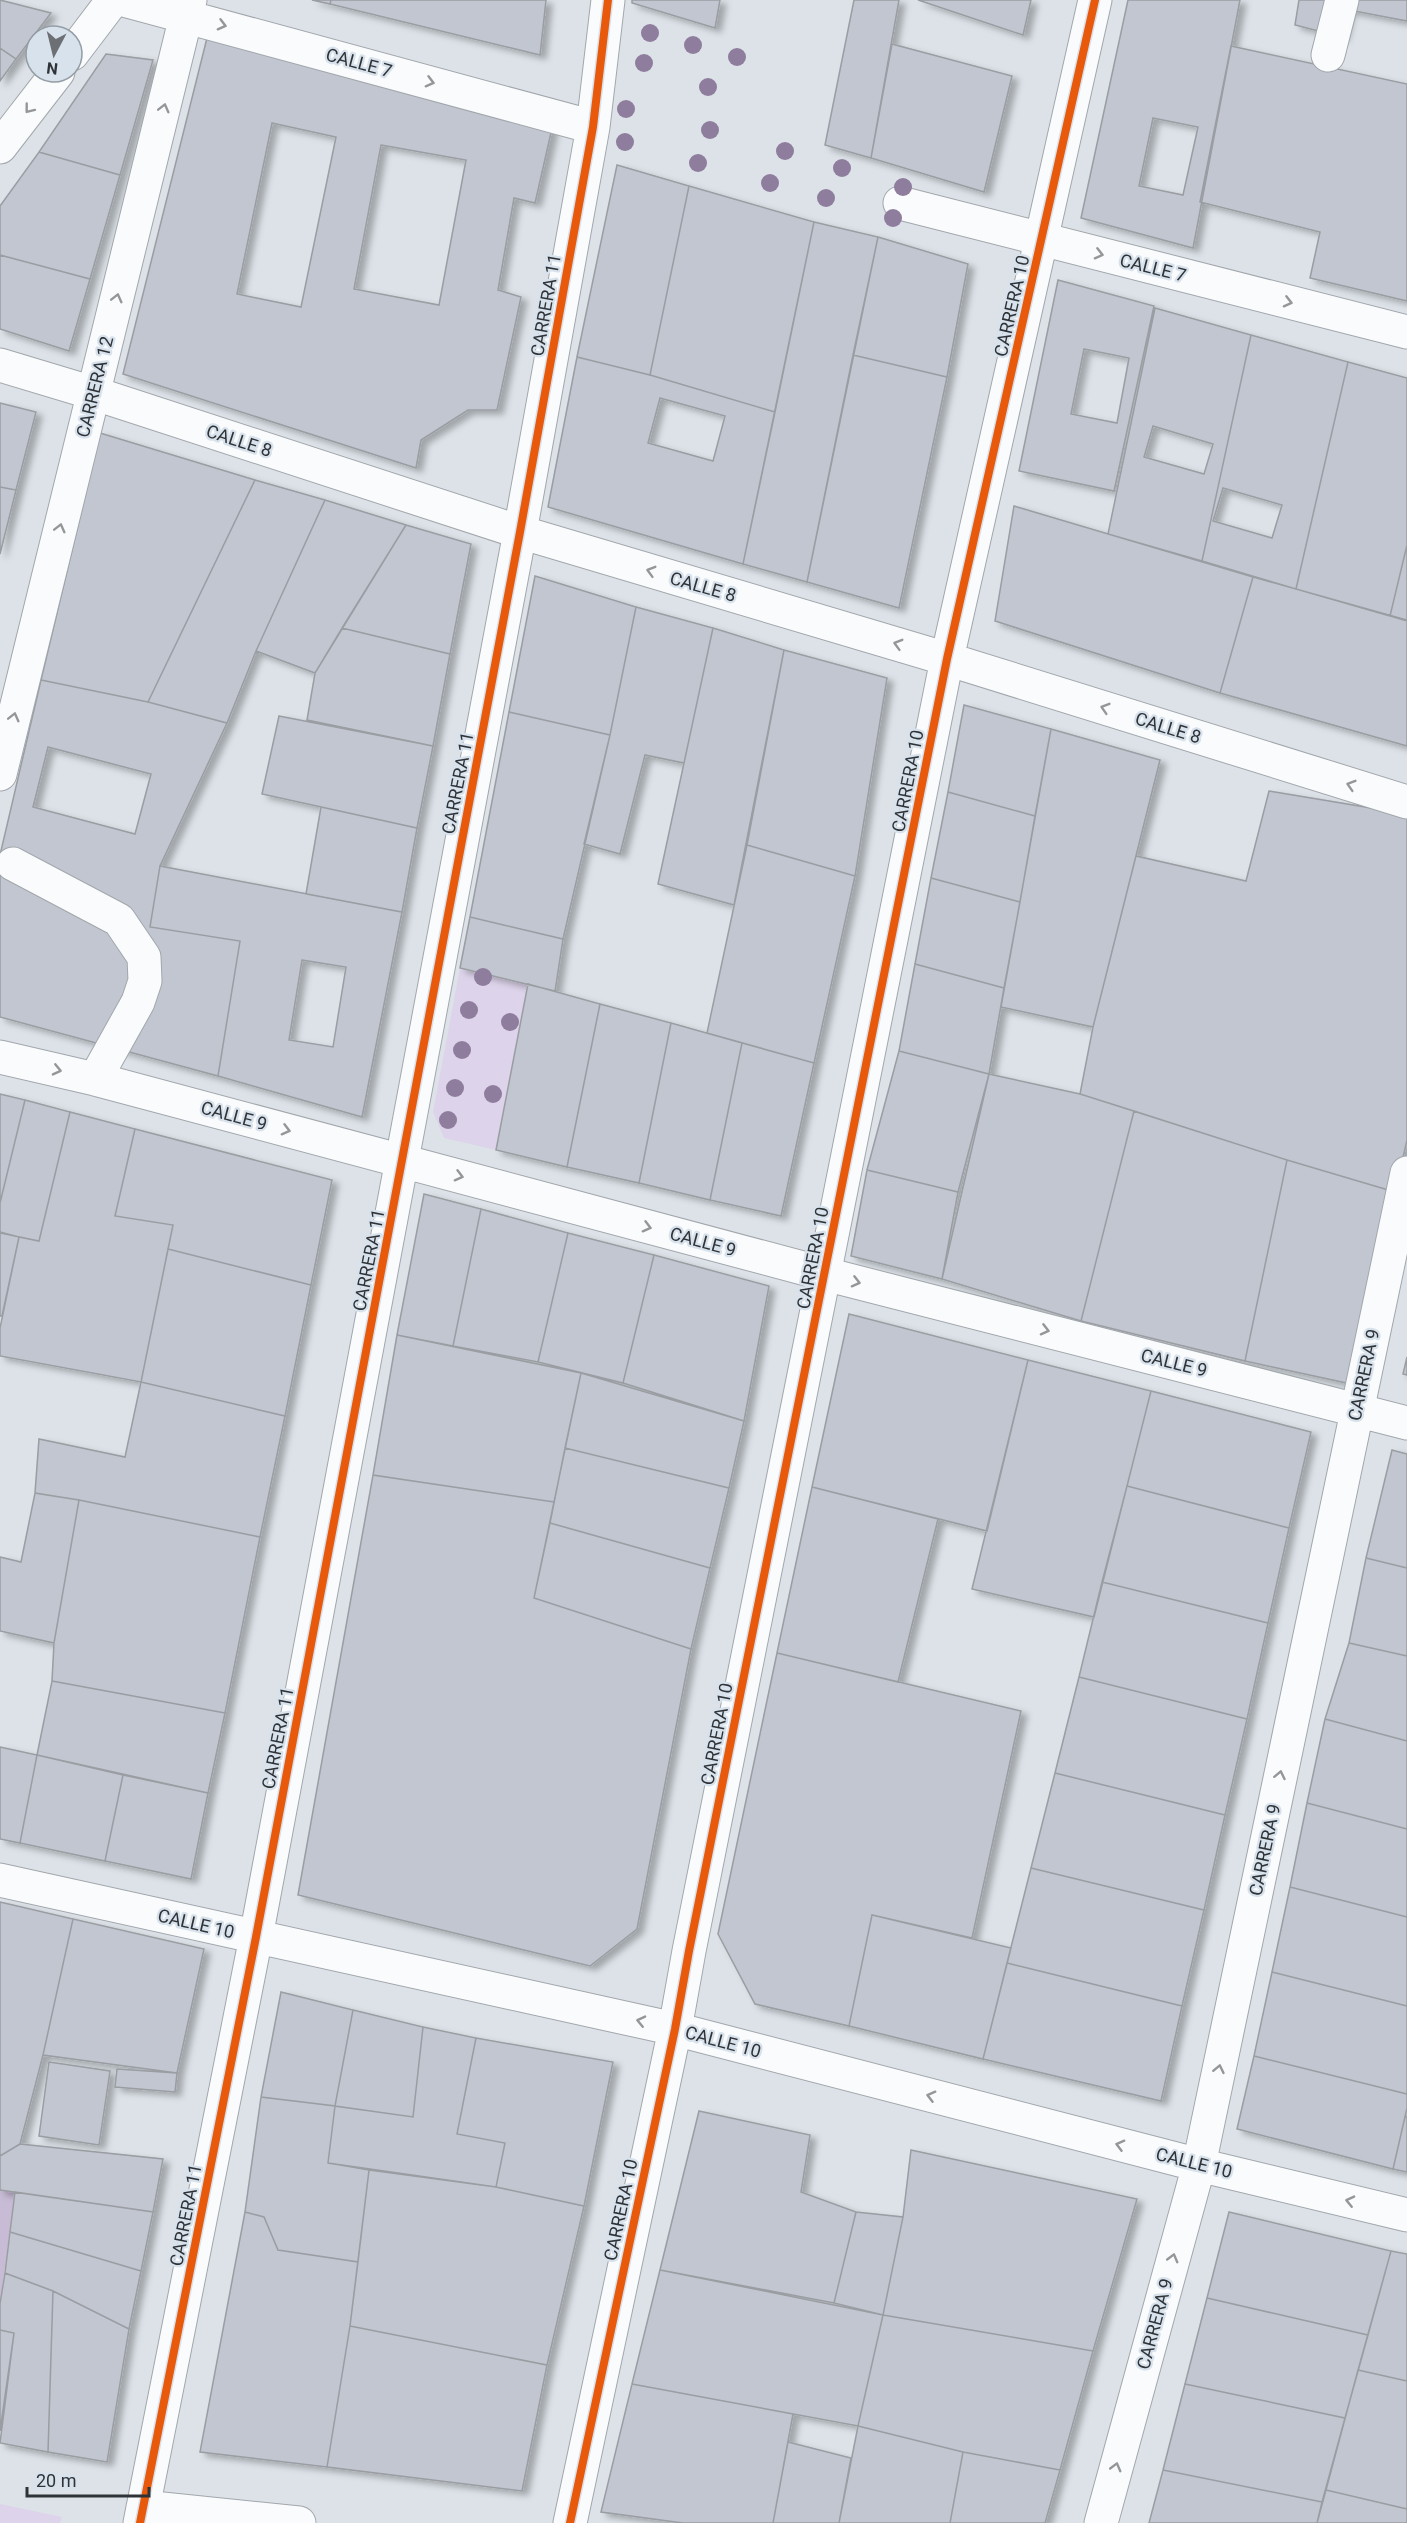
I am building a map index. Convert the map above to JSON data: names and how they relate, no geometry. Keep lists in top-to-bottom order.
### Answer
{
  "streets": {
    "street": [
      "CALLE 7",
      "CARRERA 11",
      "CARRERA 10",
      "CARRERA 12",
      "CALLE 8",
      "CALLE 9",
      "CARRERA 9",
      "CALLE 10"
    ]
  },
  "crossings": [
    ["CALLE 7", "CARRERA 11"],
    ["CALLE 7", "CARRERA 10"],
    ["CALLE 7", "CARRERA 12"],
    ["CARRERA 11", "CALLE 8"],
    ["CARRERA 11", "CALLE 9"],
    ["CARRERA 11", "CALLE 10"],
    ["CARRERA 10", "CALLE 8"],
    ["CARRERA 10", "CALLE 9"],
    ["CARRERA 10", "CALLE 10"],
    ["CARRERA 12", "CALLE 8"],
    ["CALLE 9", "CARRERA 9"],
    ["CARRERA 9", "CALLE 10"]
  ],
  "one_way": [
    "CALLE 7",
    "CARRERA 12",
    "CALLE 8",
    "CALLE 9",
    "CARRERA 9",
    "CALLE 10"
  ],
  "scale_bar": "20 m",
  "north": "bottom"
}
